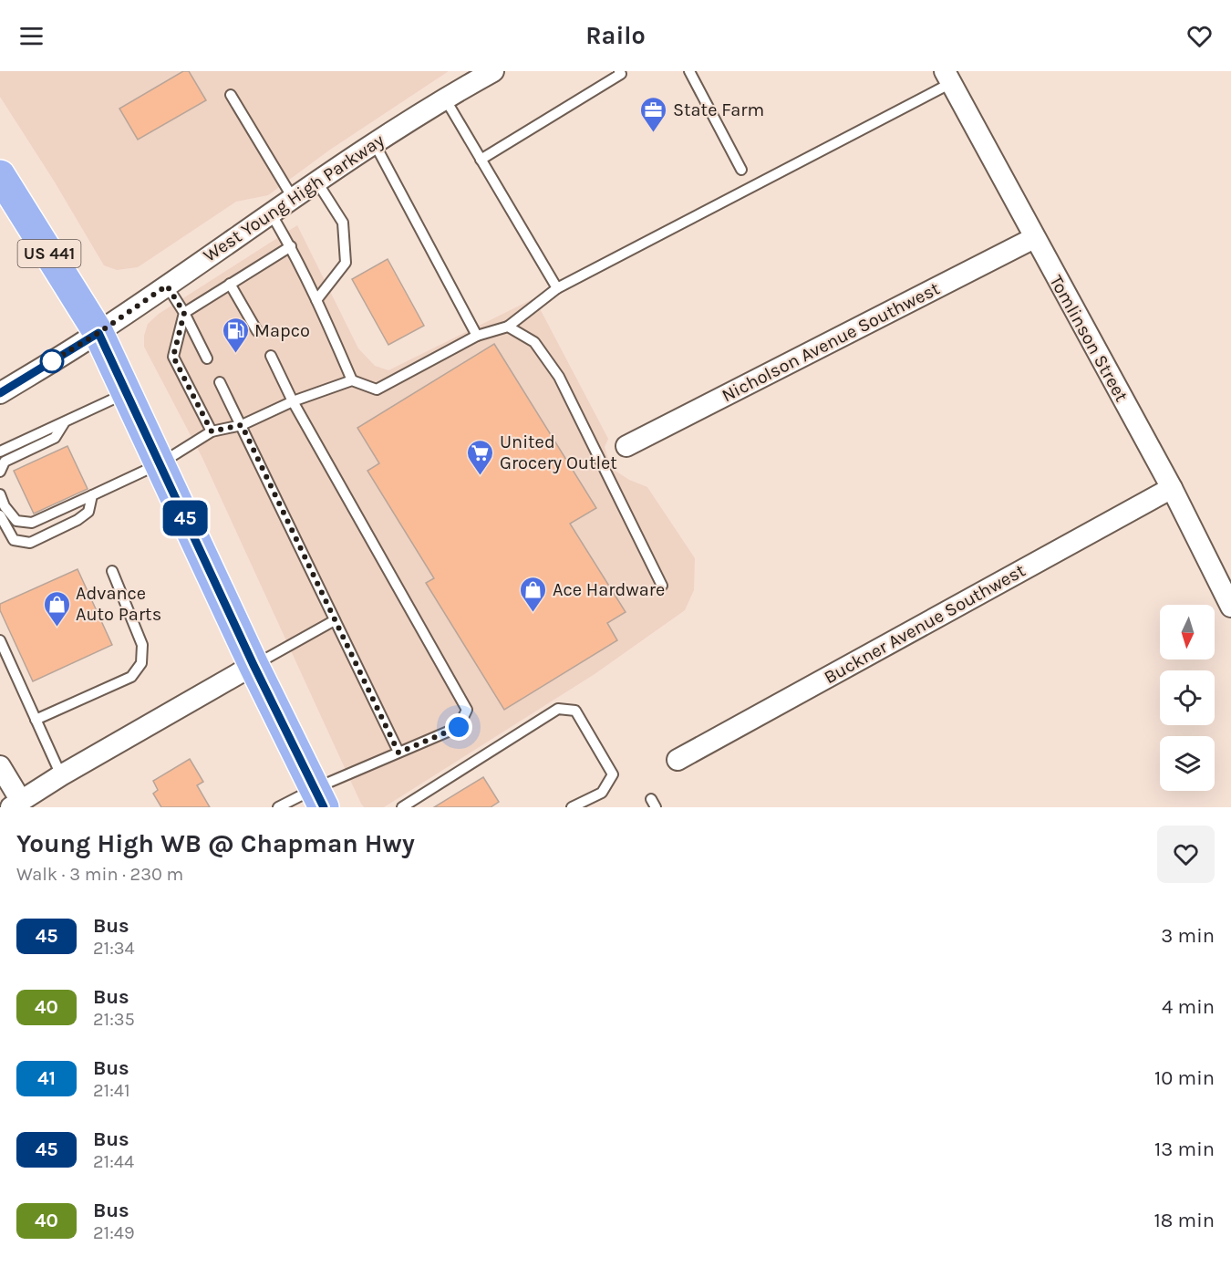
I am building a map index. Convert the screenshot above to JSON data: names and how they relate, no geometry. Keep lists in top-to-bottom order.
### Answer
{
  "streets": {
    "highway": ["US 441"],
    "street": [
      "West Young High Parkway",
      "Tomlinson Street",
      "Nicholson Avenue Southwest",
      "Buckner Avenue Southwest"
    ]
  },
  "crossings": [
    ["West Young High Parkway", "US 441"],
    ["Tomlinson Street", "Nicholson Avenue Southwest"],
    ["Tomlinson Street", "Buckner Avenue Southwest"]
  ],
  "places": {
    "office": ["State Farm"],
    "fuel station": ["Mapco"],
    "supermarket": ["United Grocery Outlet"],
    "shop": ["Ace Hardware", "Advance Auto Parts"]
  },
  "lines": ["bus line 45"],
  "north": "bottom",
  "page": {
    "header": "Railo",
    "on_map": "45",
    "heading": ["Young High WB @ Chapman Hwy", "Walk · 3 min · 230 m"],
    "list": [
      {
        "mark": "45",
        "name": "Bus",
        "note": "21:34",
        "value": "3 min"
      },
      {
        "mark": "40",
        "name": "Bus",
        "note": "21:35",
        "value": "4 min"
      },
      {
        "mark": "41",
        "name": "Bus",
        "note": "21:41",
        "value": "10 min"
      },
      {
        "mark": "45",
        "name": "Bus",
        "note": "21:44",
        "value": "13 min"
      },
      {
        "mark": "40",
        "name": "Bus",
        "note": "21:49",
        "value": "18 min"
      }
    ]
  }
}
